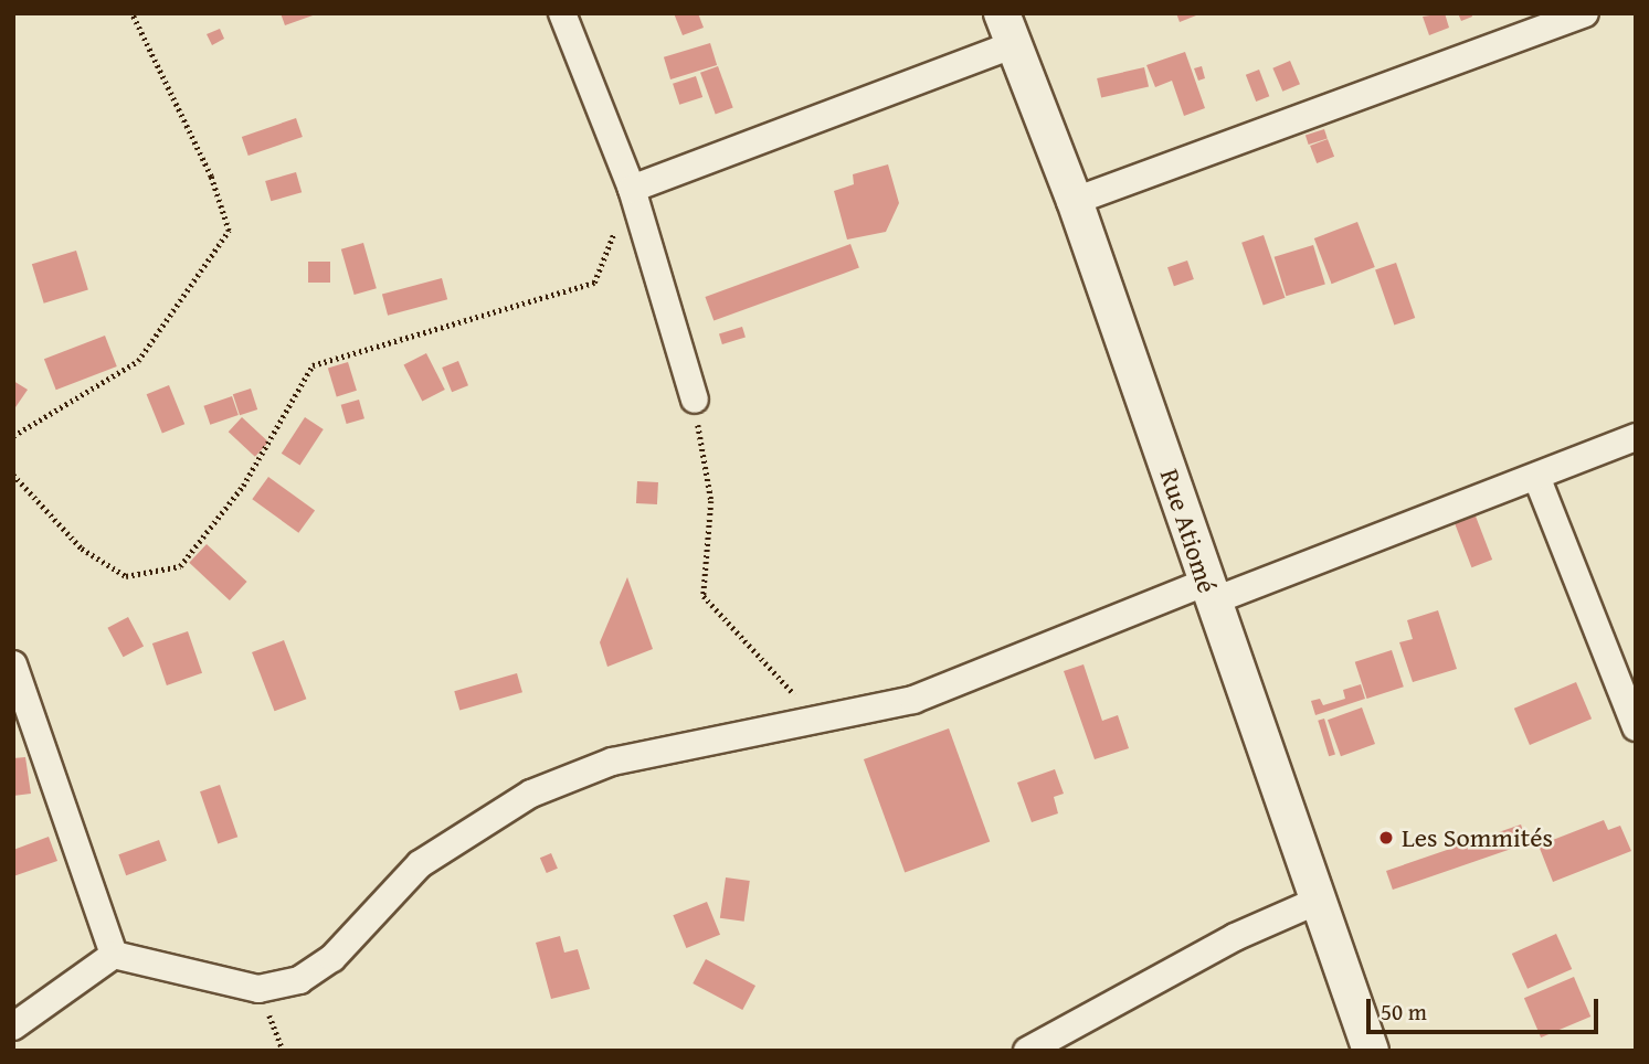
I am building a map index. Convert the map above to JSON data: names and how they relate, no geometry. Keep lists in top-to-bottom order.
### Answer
{
  "streets": {
    "street": ["Rue Atiomé"]
  },
  "places": ["Les Sommités"],
  "scale_bar": "50 m"
}
